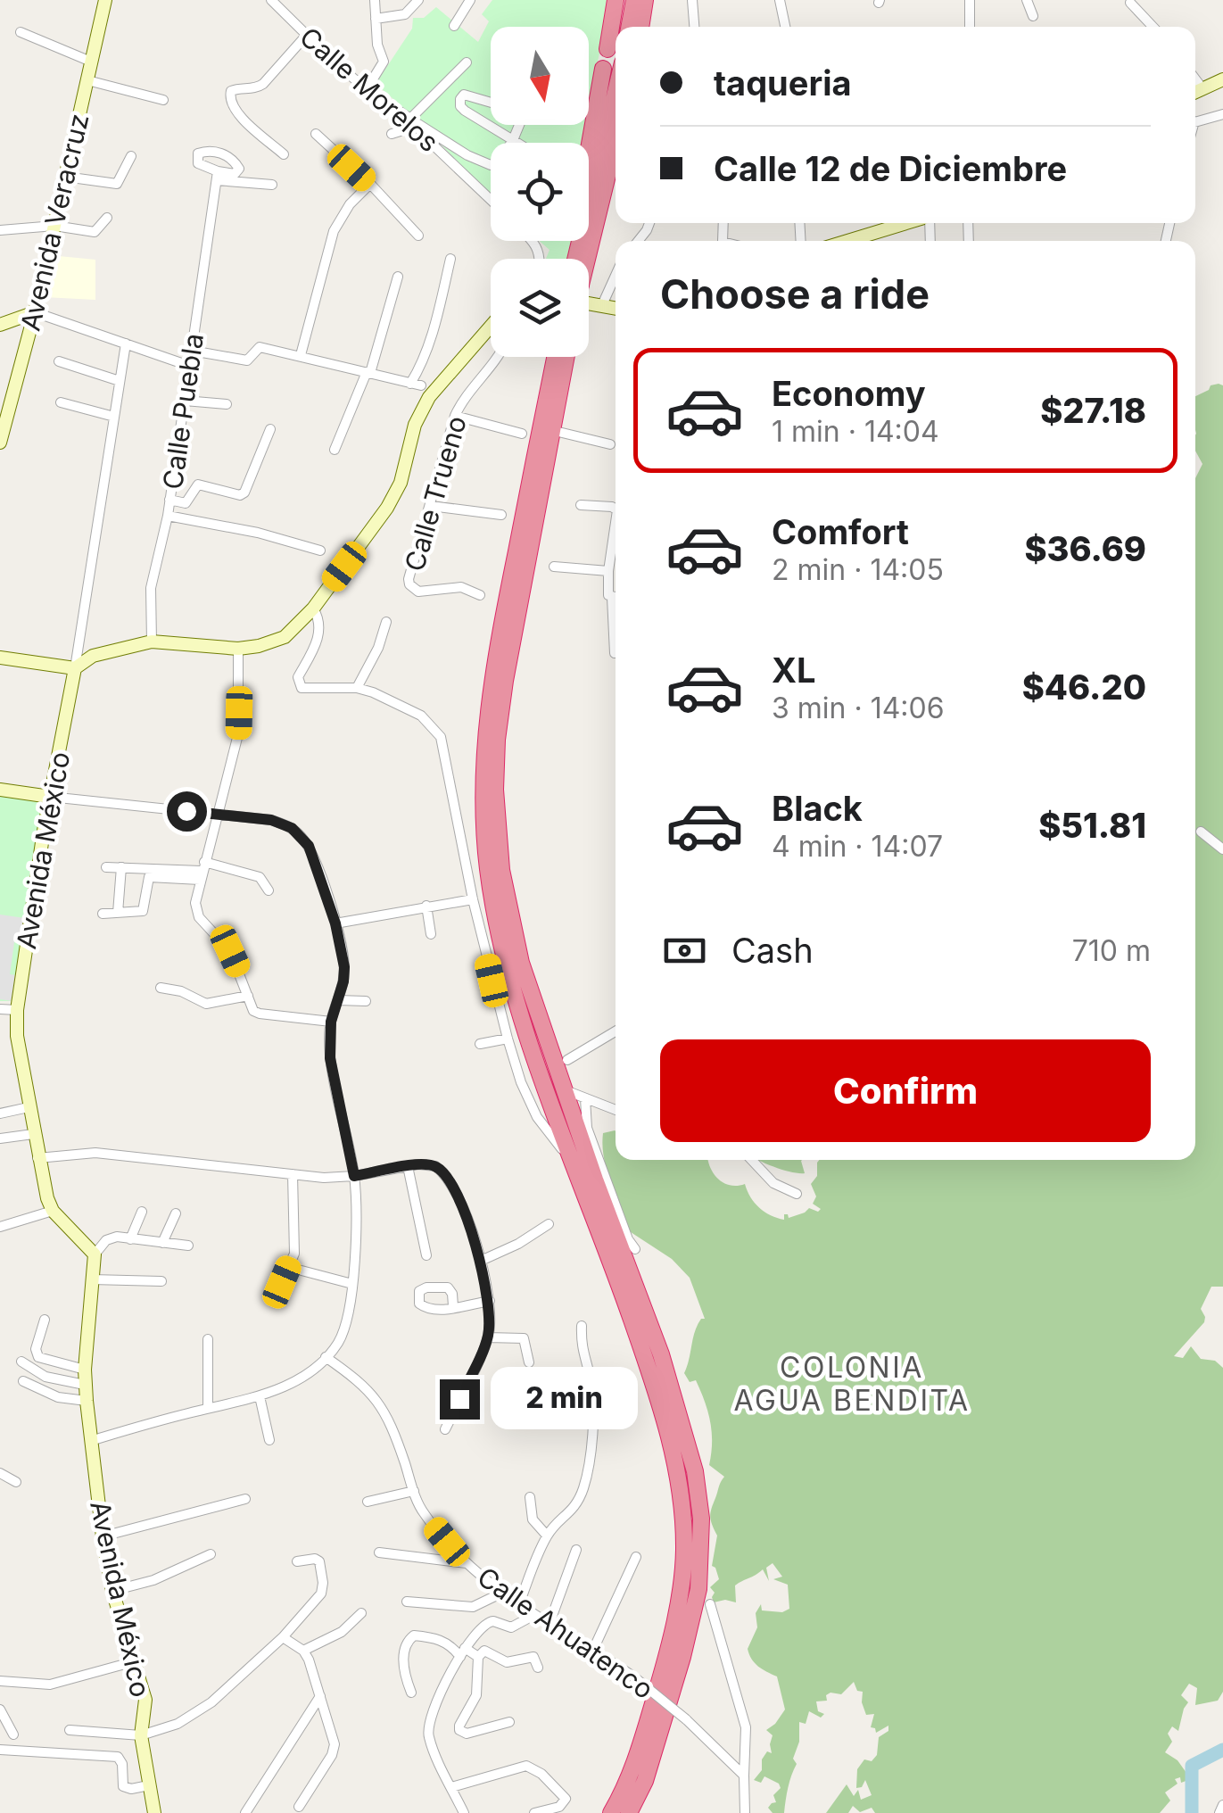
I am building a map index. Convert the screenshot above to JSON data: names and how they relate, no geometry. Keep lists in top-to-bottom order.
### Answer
{
  "streets": {
    "main road": ["Avenida Veracruz", "Avenida México"],
    "street": [
      "Calle Morelos",
      "Calle Puebla",
      "Calle Trueno",
      "Calle Ahuatenco"
    ]
  },
  "districts": ["COLONIA AGUA BENDITA"],
  "north": "bottom",
  "page": {
    "banner": ["taqueria", "Calle 12 de Diciembre"],
    "heading": "Choose a ride",
    "list": [
      {
        "name": "Economy",
        "note": "1 min · 14:04",
        "value": "$27.18"
      },
      {
        "name": "Comfort",
        "note": "2 min · 14:05",
        "value": "$36.69"
      },
      {
        "name": "XL",
        "note": "3 min · 14:06",
        "value": "$46.20"
      },
      {
        "name": "Black",
        "note": "4 min · 14:07",
        "value": "$51.81"
      }
    ],
    "pay": ["Cash", "710 m"],
    "buttons": "Confirm",
    "bubble": "2 min"
  }
}
